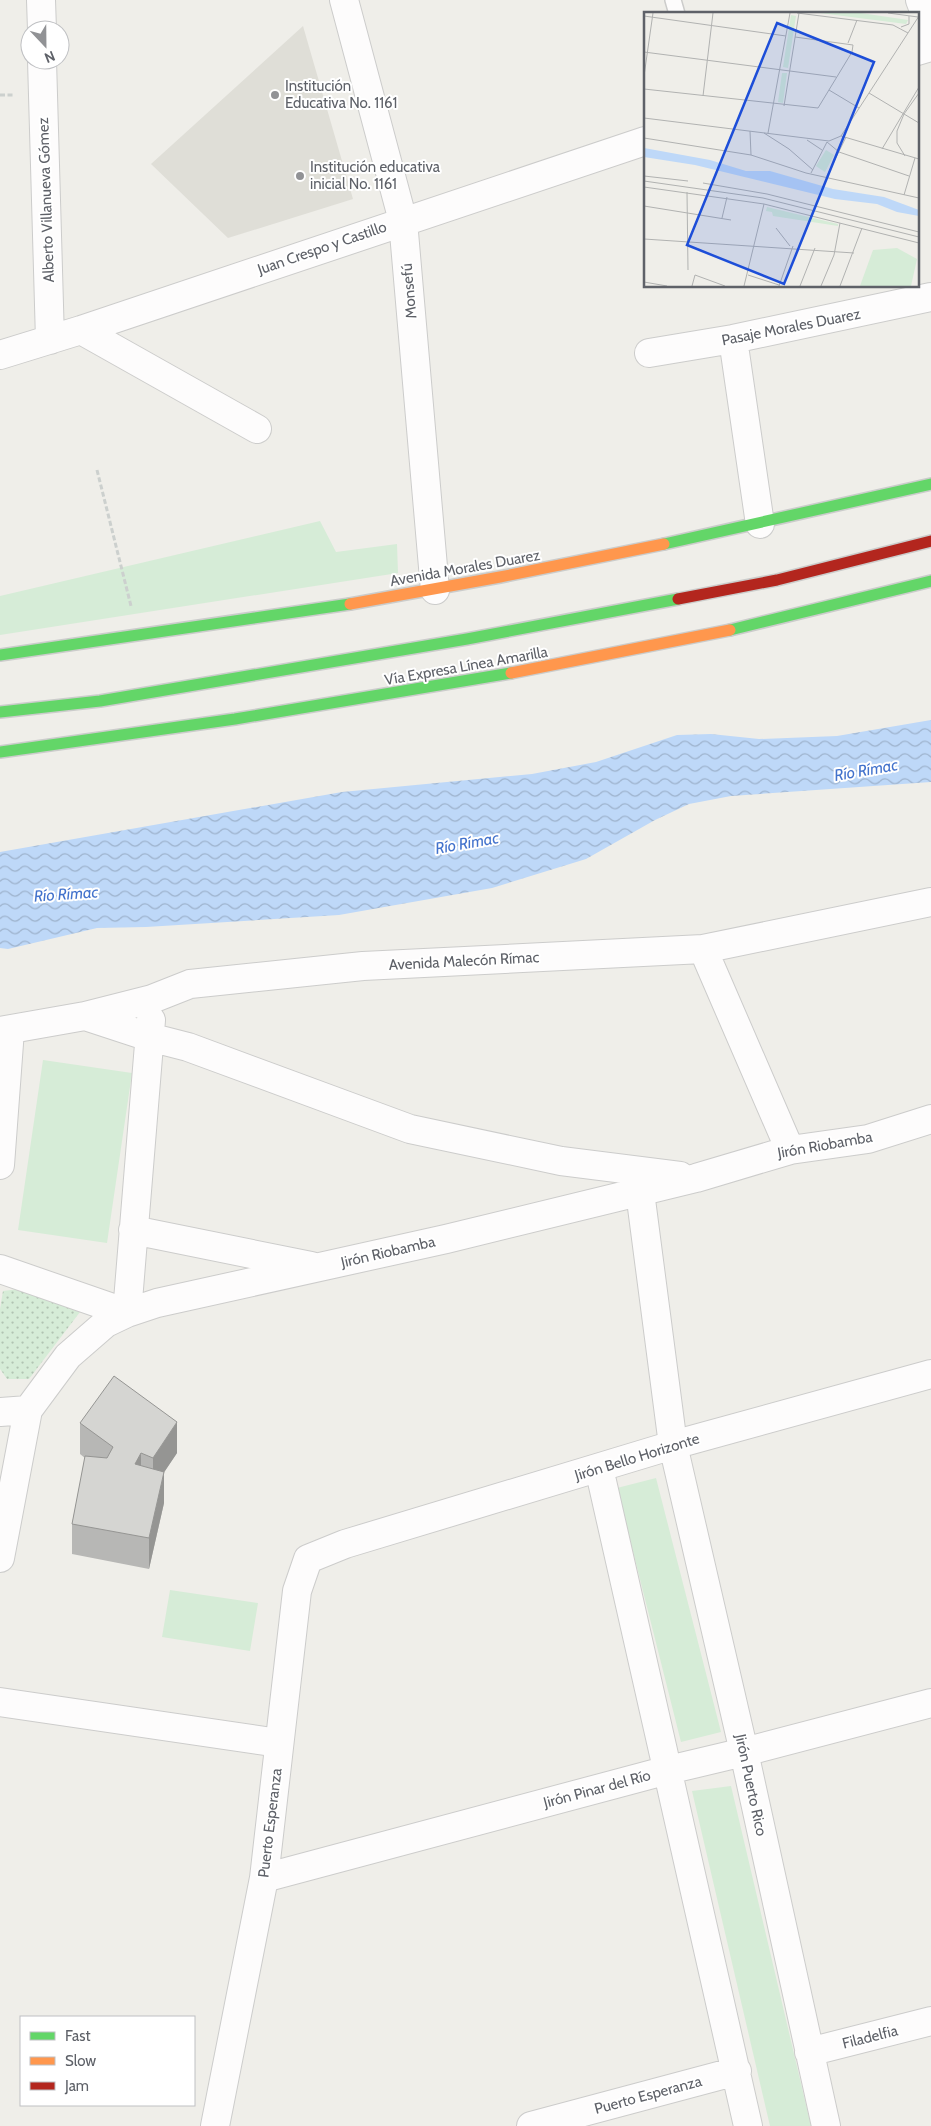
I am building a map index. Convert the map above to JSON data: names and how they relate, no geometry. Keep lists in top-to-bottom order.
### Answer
{
  "streets": {
    "main road": ["Avenida Morales Duarez", "Vía Expresa Línea Amarilla"],
    "street": [
      "Alberto Villanueva Gómez",
      "Juan Crespo y Castillo",
      "Monsefú",
      "Pasaje Morales Duarez",
      "Avenida Malecón Rímac",
      "Jirón Riobamba",
      "Jirón Bello Horizonte",
      "Jirón Puerto Rico",
      "Jirón Pinar del Río",
      "Puerto Esperanza",
      "Filadelfia"
    ]
  },
  "crossings": [
    ["Alberto Villanueva Gómez", "Juan Crespo y Castillo"],
    ["Juan Crespo y Castillo", "Monsefú"],
    ["Monsefú", "Avenida Morales Duarez"],
    ["Jirón Riobamba", "Jirón Puerto Rico"],
    ["Jirón Bello Horizonte", "Jirón Puerto Rico"],
    ["Jirón Bello Horizonte", "Puerto Esperanza"],
    ["Jirón Puerto Rico", "Jirón Pinar del Río"],
    ["Jirón Puerto Rico", "Filadelfia"],
    ["Jirón Pinar del Río", "Puerto Esperanza"]
  ],
  "water": ["Río Rímac"],
  "places": ["Institución Educativa No. 1161", "Institución educativa inicial No. 1161"],
  "legend": ["Fast", "Slow", "Jam"],
  "north": "bottom"
}
